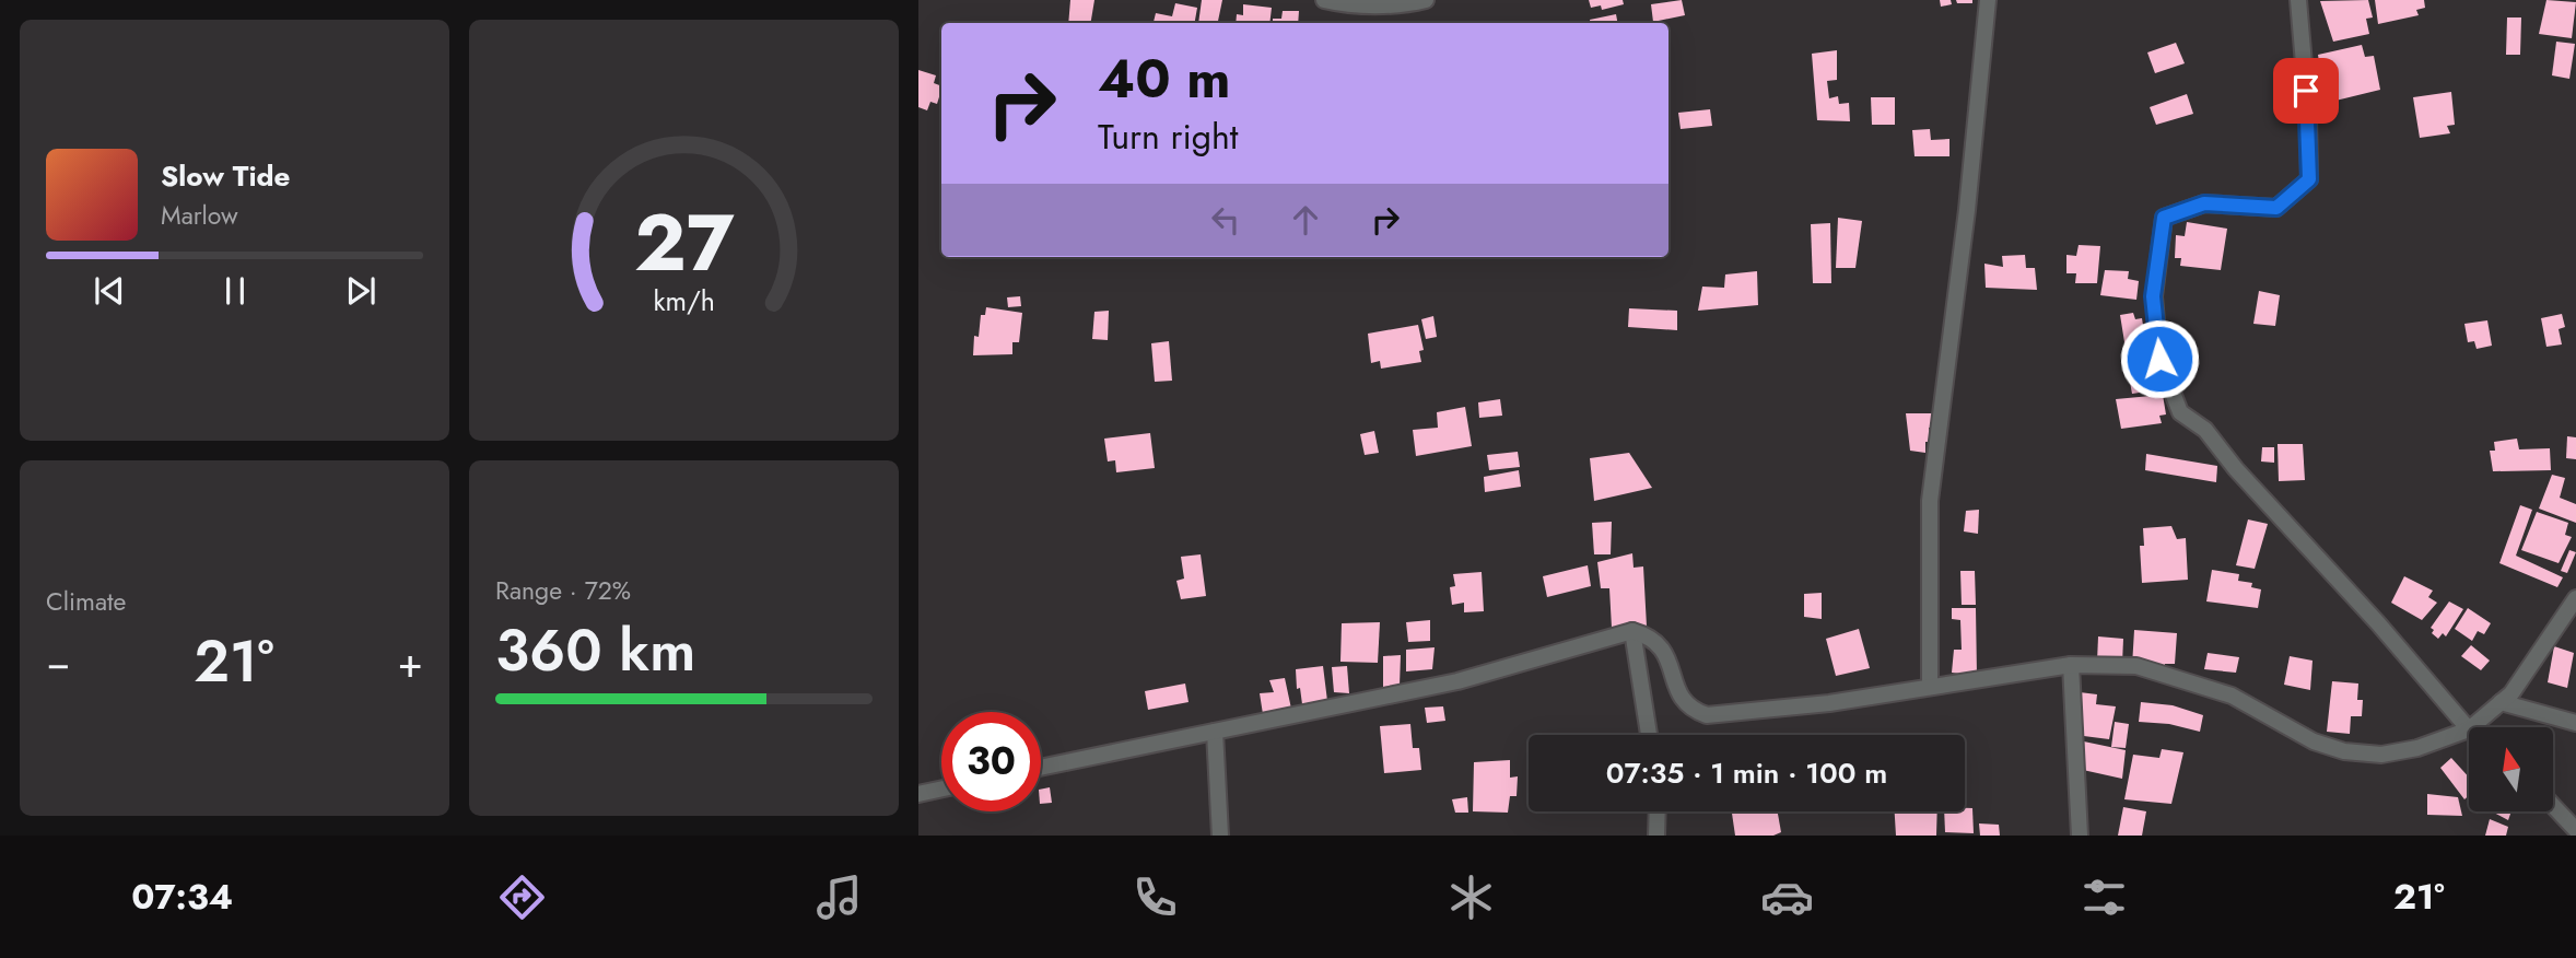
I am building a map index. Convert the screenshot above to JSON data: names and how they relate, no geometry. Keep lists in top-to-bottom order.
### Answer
{
  "north": "top",
  "page": {
    "turn": ["40 m", "Turn right"],
    "song": ["Slow Tide", "Marlow"],
    "tile": [
      "Climate",
      ["Range · 72%", "360 km"]
    ],
    "heat": ["−", "21°", "+"],
    "limit": "30",
    "trip": "07:35 · 1 min · 100 m",
    "tabs": ["07:34", "21°"],
    "gauge": ["27", "km/h"]
  }
}
